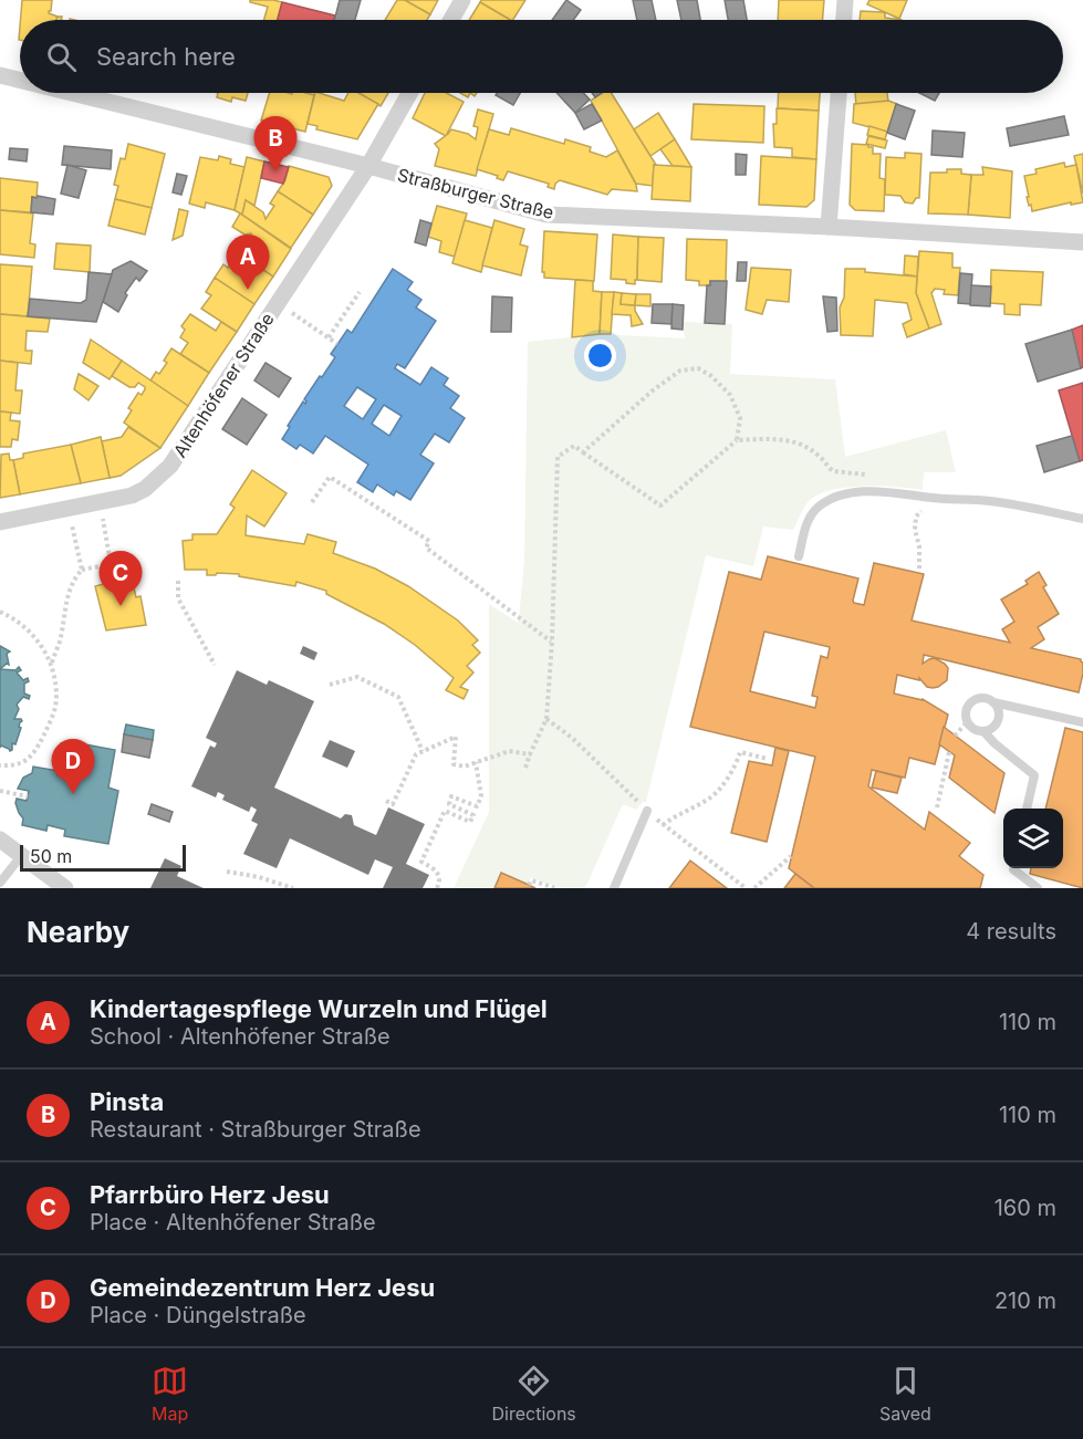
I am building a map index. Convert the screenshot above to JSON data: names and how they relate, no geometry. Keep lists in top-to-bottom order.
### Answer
{
  "streets": {
    "street": ["Straßburger Straße", "Altenhöfener Straße"]
  },
  "crossings": [
    ["Straßburger Straße", "Altenhöfener Straße"]
  ],
  "scale_bar": "50 m",
  "page": {
    "search": "Search here",
    "pins": [
      "B",
      "A",
      "C",
      "D"
    ],
    "scale": "50 m",
    "heading": ["Nearby", "4 results"],
    "list": [
      {
        "mark": "A",
        "name": "Kindertagespflege Wurzeln und Flügel",
        "note": "School · Altenhöfener Straße",
        "value": "110 m"
      },
      {
        "mark": "B",
        "name": "Pinsta",
        "note": "Restaurant · Straßburger Straße",
        "value": "110 m"
      },
      {
        "mark": "C",
        "name": "Pfarrbüro Herz Jesu",
        "note": "Place · Altenhöfener Straße",
        "value": "160 m"
      },
      {
        "mark": "D",
        "name": "Gemeindezentrum Herz Jesu",
        "note": "Place · Düngelstraße",
        "value": "210 m"
      }
    ],
    "nav": ["Map", "Directions", "Saved"]
  }
}
